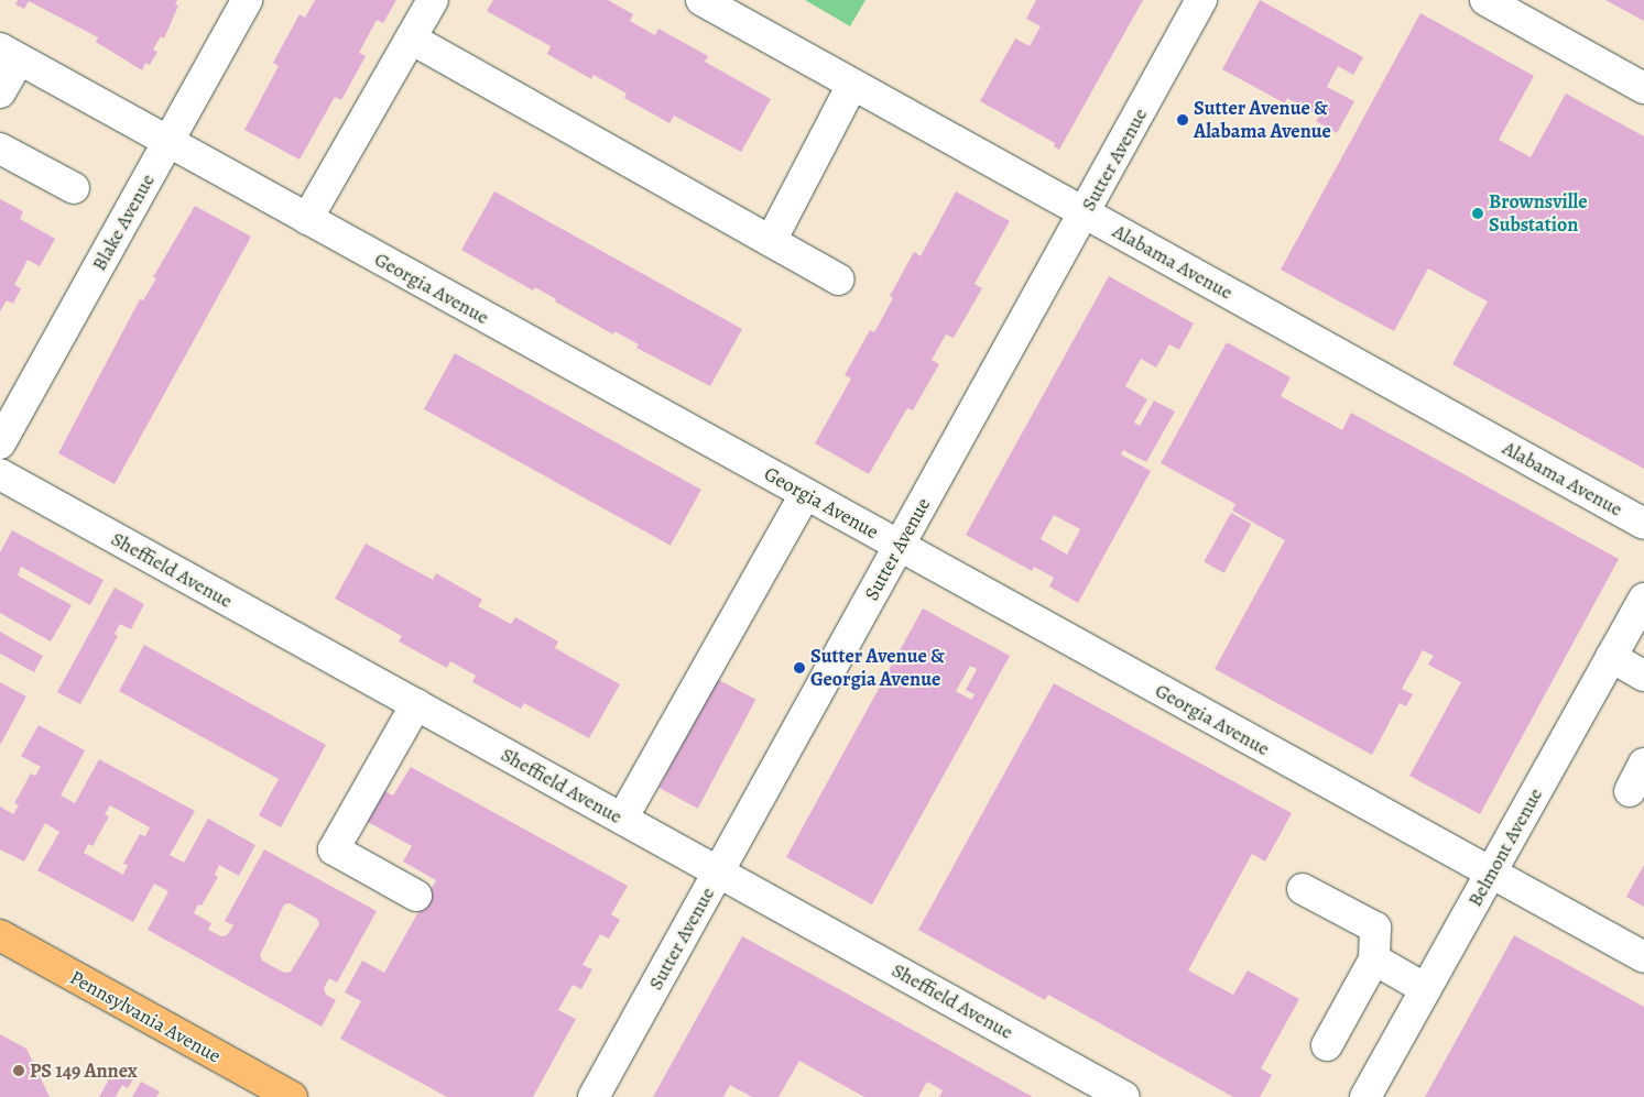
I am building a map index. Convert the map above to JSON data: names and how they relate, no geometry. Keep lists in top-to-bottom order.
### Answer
{
  "streets": {
    "main road": ["Pennsylvania Avenue"],
    "street": [
      "Sutter Avenue",
      "Blake Avenue",
      "Alabama Avenue",
      "Georgia Avenue",
      "Sheffield Avenue",
      "Belmont Avenue"
    ]
  },
  "crossings": [
    ["Sutter Avenue", "Alabama Avenue"],
    ["Sutter Avenue", "Georgia Avenue"],
    ["Sutter Avenue", "Sheffield Avenue"],
    ["Blake Avenue", "Georgia Avenue"],
    ["Georgia Avenue", "Belmont Avenue"]
  ],
  "places": [
    "Sutter Avenue & Alabama Avenue",
    "Brownsville Substation",
    "Sutter Avenue & Georgia Avenue",
    "PS 149 Annex"
  ]
}
